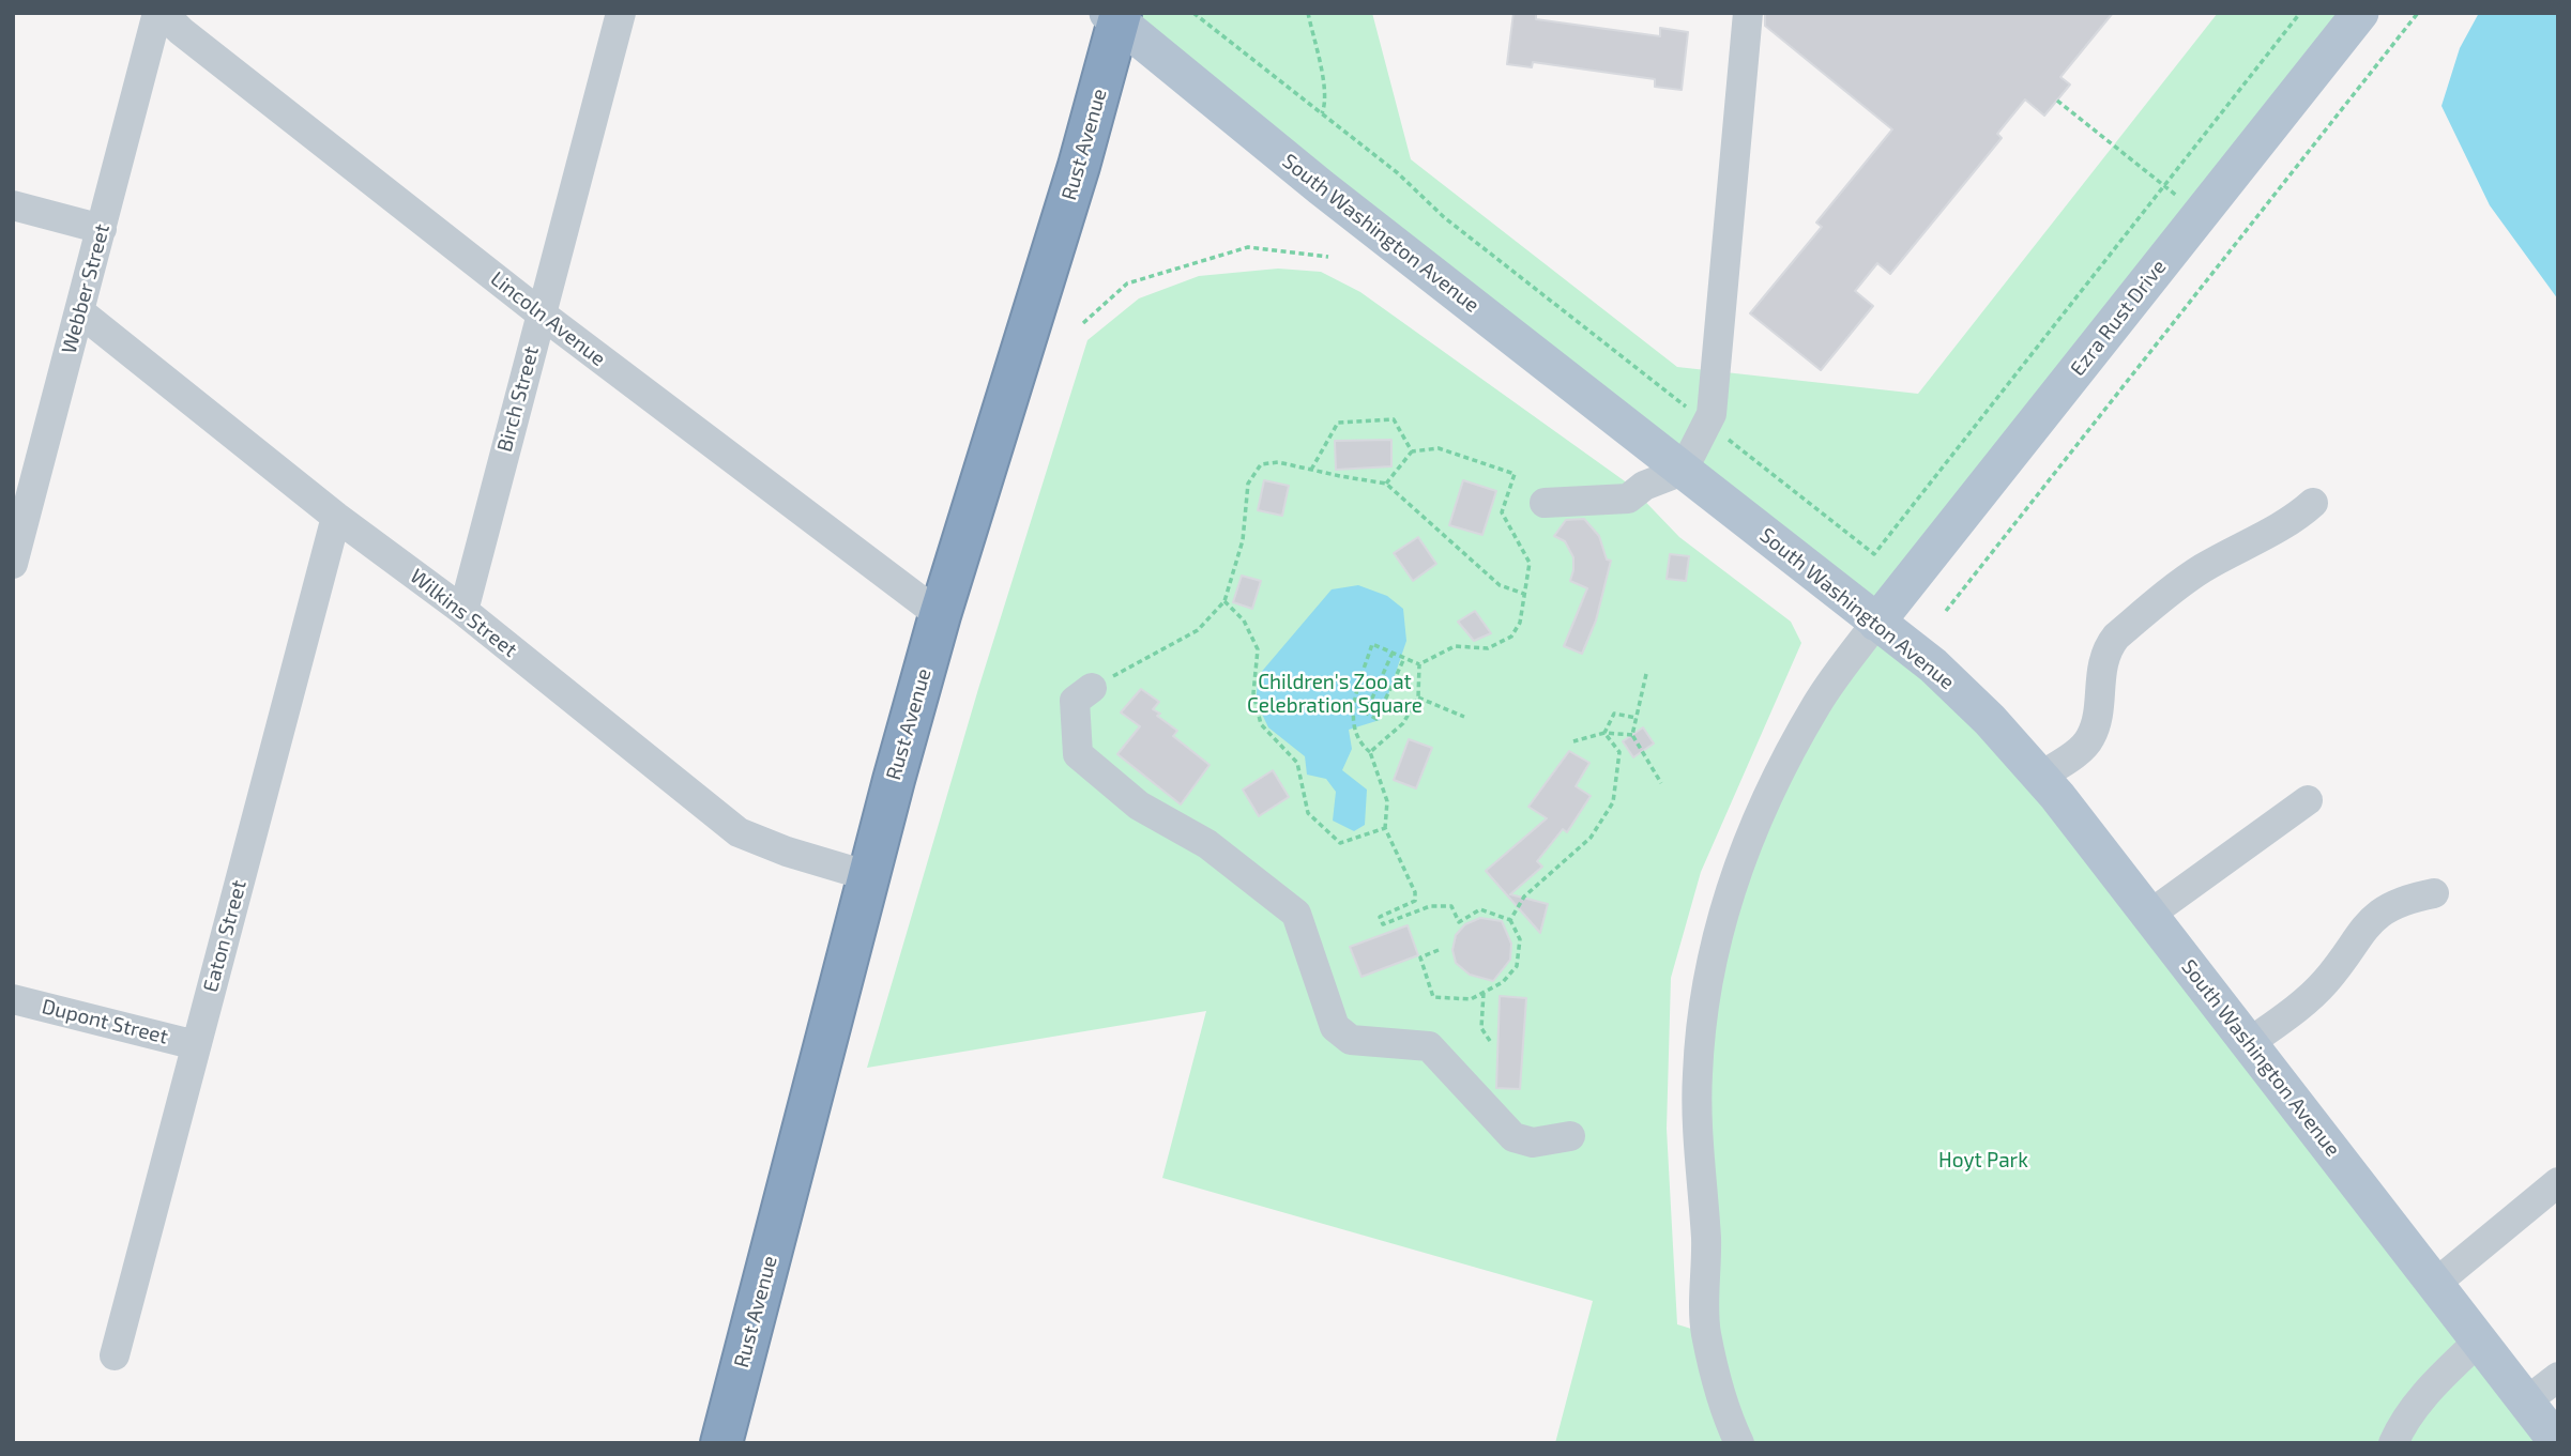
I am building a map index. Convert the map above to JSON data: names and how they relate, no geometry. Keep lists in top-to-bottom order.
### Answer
{
  "streets": {
    "highway": ["Rust Avenue"],
    "main road": ["South Washington Avenue", "Ezra Rust Drive"],
    "street": [
      "Webber Street",
      "Lincoln Avenue",
      "Birch Street",
      "Wilkins Street",
      "Eaton Street",
      "Dupont Street"
    ]
  },
  "crossings": [
    ["Rust Avenue", "South Washington Avenue"],
    ["Rust Avenue", "Lincoln Avenue"],
    ["Rust Avenue", "Wilkins Street"],
    ["South Washington Avenue", "Ezra Rust Drive"],
    ["Webber Street", "Lincoln Avenue"],
    ["Webber Street", "Wilkins Street"],
    ["Lincoln Avenue", "Birch Street"],
    ["Birch Street", "Wilkins Street"],
    ["Wilkins Street", "Eaton Street"],
    ["Eaton Street", "Dupont Street"]
  ],
  "parks": ["Children's Zoo at Celebration Square", "Hoyt Park"]
}
